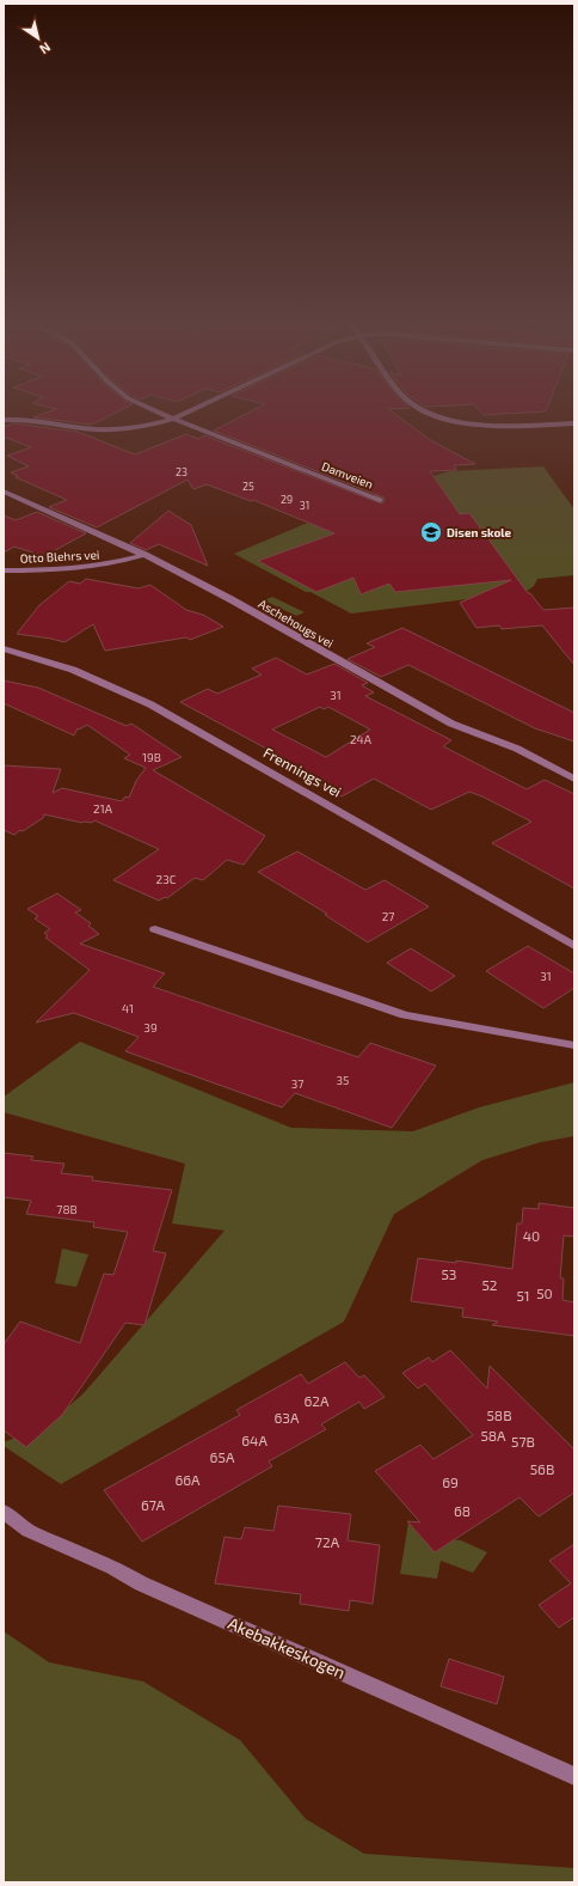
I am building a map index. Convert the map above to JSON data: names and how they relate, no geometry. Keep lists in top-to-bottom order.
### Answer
{
  "streets": {
    "street": [
      "Damveien",
      "Otto Blehrs vei",
      "Aschehougs vei",
      "Frennings vei",
      "Akebakkeskogen"
    ]
  },
  "crossings": [
    ["Otto Blehrs vei", "Aschehougs vei"]
  ],
  "places": {
    "school or university": ["Disen skole"]
  },
  "house_numbers": [
    "23",
    "25",
    "29",
    "31",
    "31",
    "24A",
    "19B",
    "21A",
    "23C",
    "27",
    "31",
    "41",
    "39",
    "35",
    "37",
    "78B",
    "40",
    "53",
    "52",
    "50",
    "51",
    "62A",
    "58B",
    "63A",
    "58A",
    "64A",
    "57B",
    "65A",
    "56B",
    "66A",
    "69",
    "67A",
    "68",
    "72A"
  ],
  "north": "bottom right"
}
